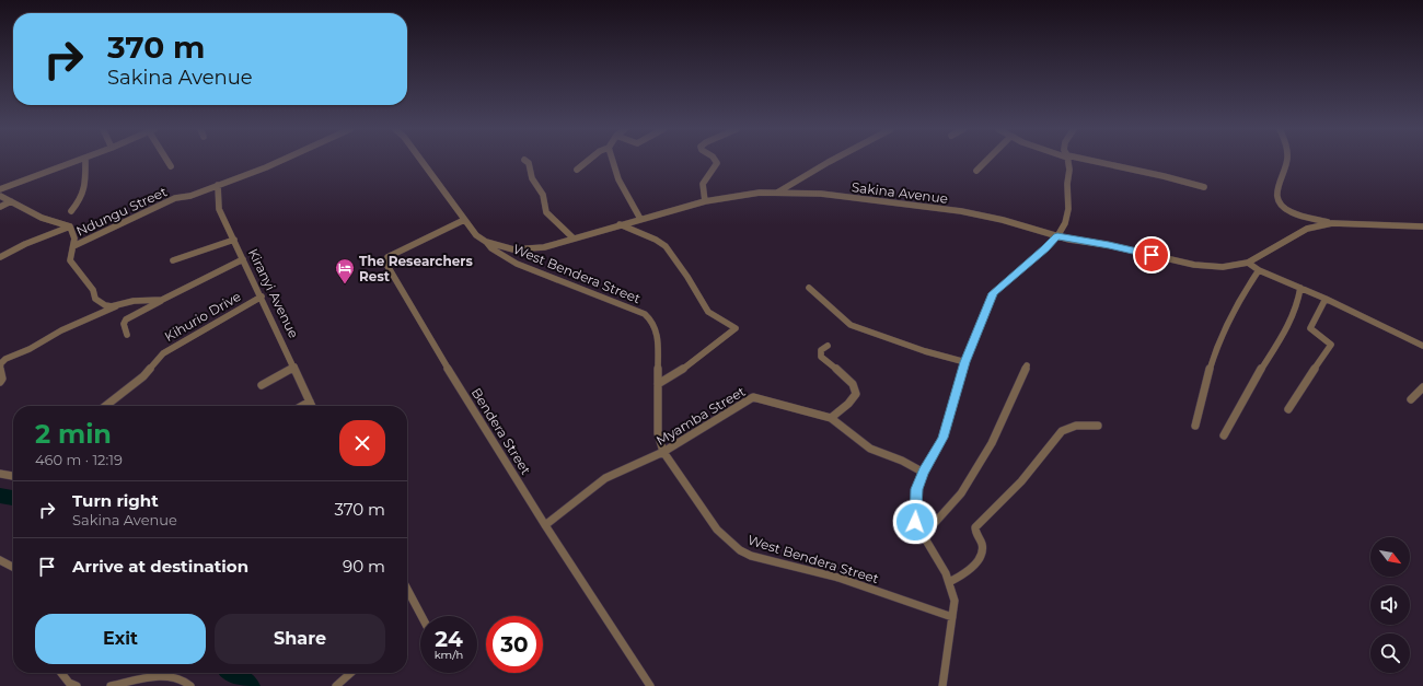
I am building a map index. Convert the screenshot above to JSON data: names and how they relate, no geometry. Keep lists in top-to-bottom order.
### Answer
{
  "streets": {
    "street": [
      "Sakina Avenue",
      "Ndungu Street",
      "West Bendera Street",
      "Kiranyi Avenue",
      "Kihurio Drive",
      "Myamba Street",
      "Bendera Street"
    ]
  },
  "crossings": [
    ["Sakina Avenue", "West Bendera Street"],
    ["Ndungu Street", "Kiranyi Avenue"],
    ["West Bendera Street", "Myamba Street"],
    ["Kiranyi Avenue", "Kihurio Drive"],
    ["Myamba Street", "Bendera Street"]
  ],
  "places": {
    "hotel": ["The Researchers Rest"]
  },
  "north": "bottom right",
  "page": {
    "turn": ["370 m", "Sakina Avenue"],
    "heading": ["2 min", "460 m · 12:19"],
    "list": [
      {
        "name": "Turn right",
        "note": "Sakina Avenue",
        "value": "370 m"
      },
      {
        "name": "Arrive at destination",
        "value": "90 m"
      }
    ],
    "buttons": ["Exit", "Share"],
    "speed": "24 km/h",
    "limit": "30"
  }
}
